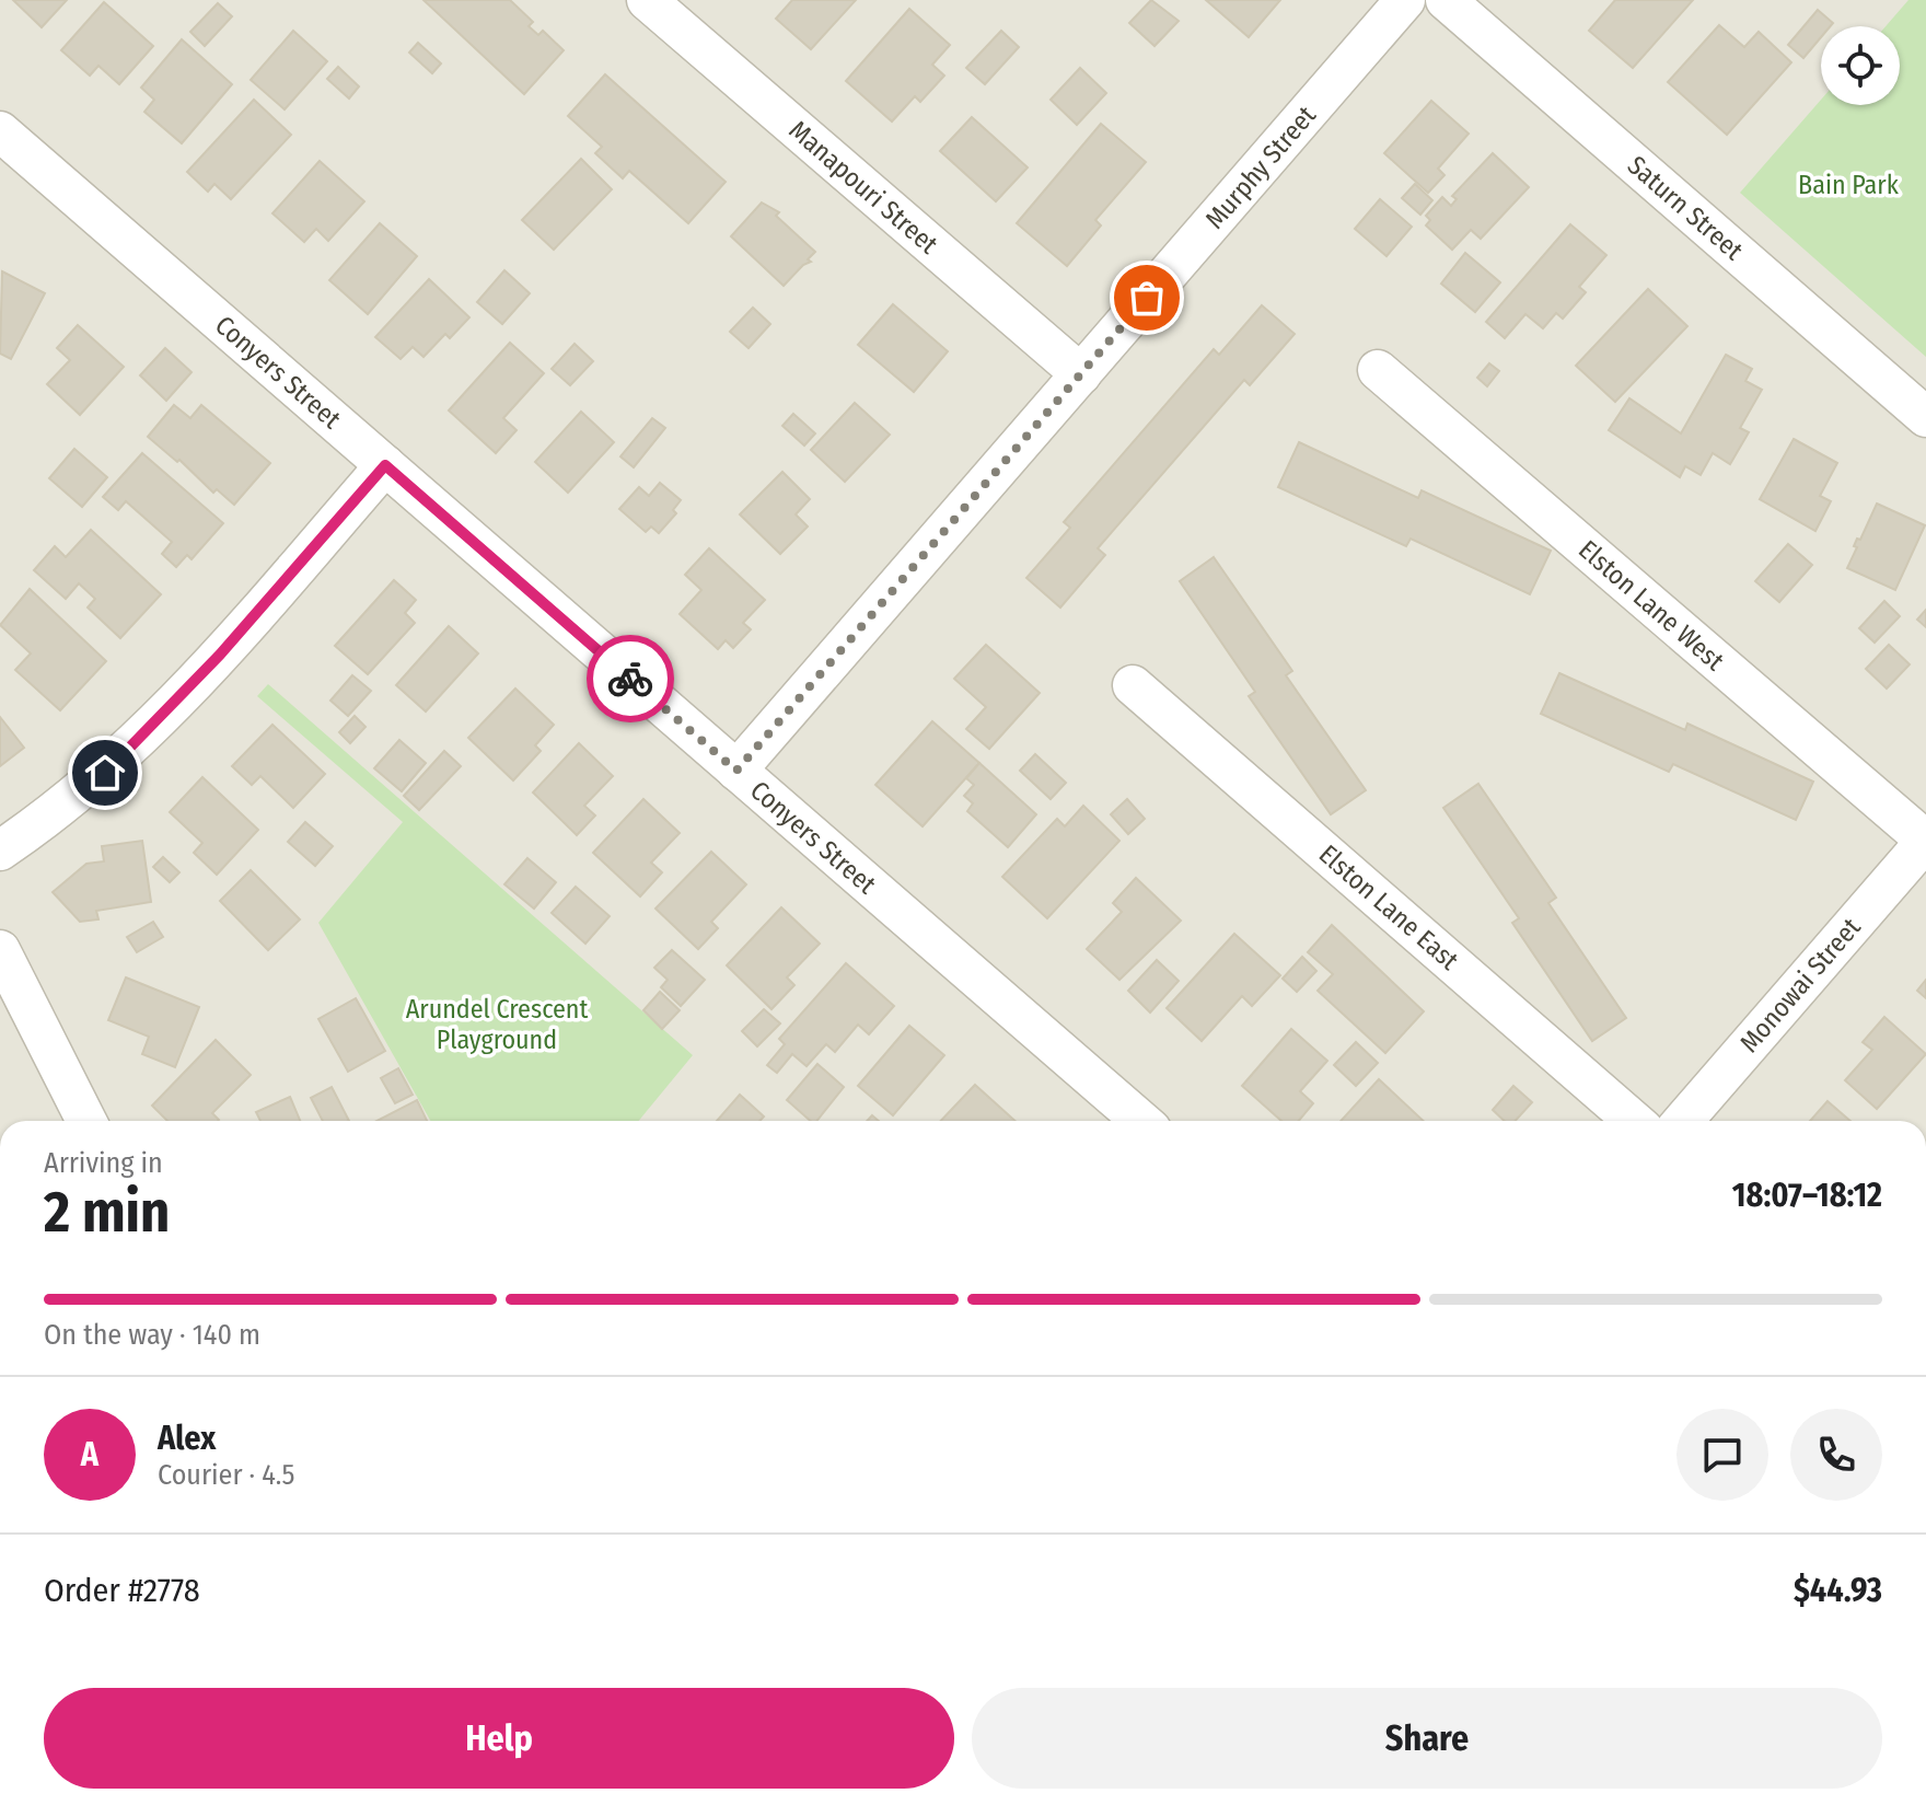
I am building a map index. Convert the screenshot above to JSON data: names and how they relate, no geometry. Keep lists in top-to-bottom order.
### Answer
{
  "streets": {
    "street": [
      "Murphy Street",
      "Manapouri Street",
      "Saturn Street",
      "Conyers Street",
      "Elston Lane West",
      "Elston Lane East",
      "Monowai Street"
    ]
  },
  "crossings": [
    ["Murphy Street", "Manapouri Street"],
    ["Murphy Street", "Conyers Street"],
    ["Elston Lane West", "Monowai Street"]
  ],
  "parks": ["Bain Park", "Arundel Crescent Playground"],
  "page": {
    "heading": ["2 min", "Arriving in", "18:07–18:12"],
    "panel": [
      "Alex",
      "Courier · 4.5",
      "Order #2778",
      "$44.93"
    ],
    "bar": "On the way · 140 m",
    "round": "A",
    "buttons": ["Help", "Share"]
  }
}
